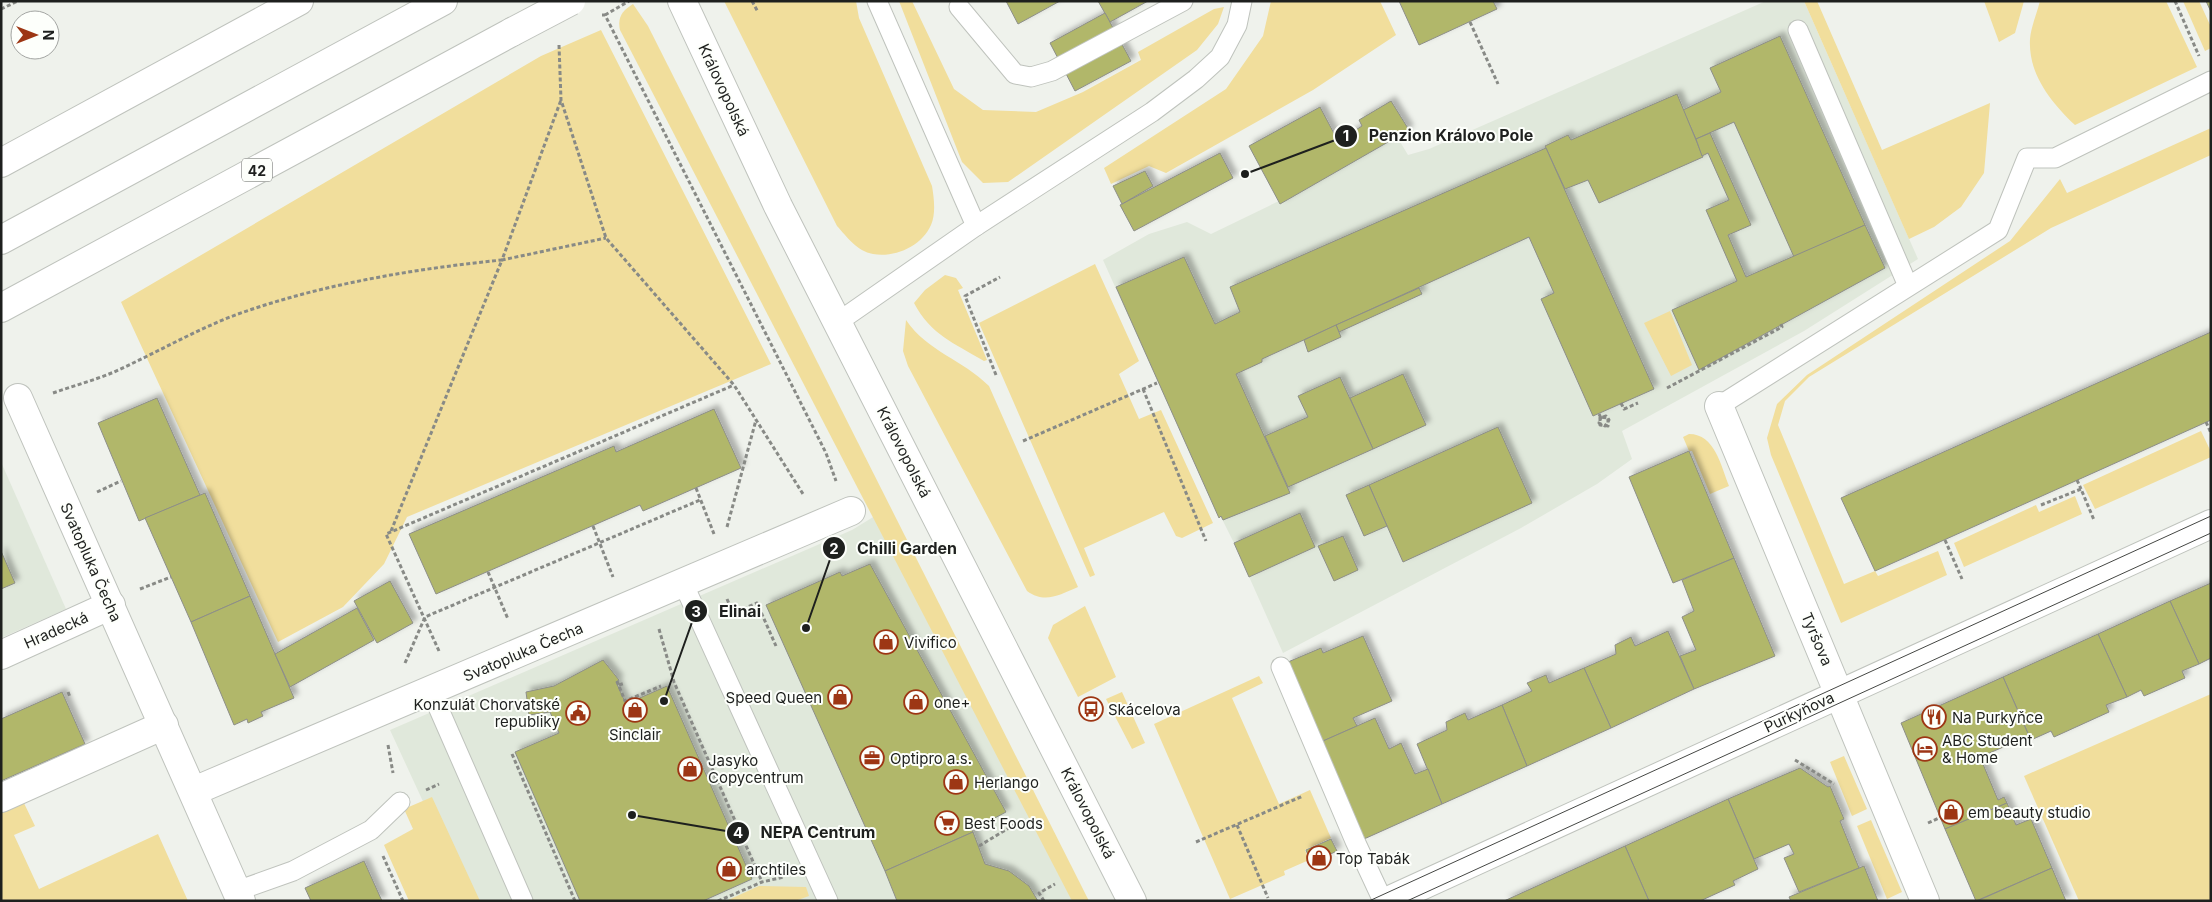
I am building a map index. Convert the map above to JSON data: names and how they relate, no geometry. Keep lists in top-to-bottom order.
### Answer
{
  "streets": {
    "main road": [
      "Královopolská",
      "42",
      "Svatopluka Čecha",
      "Hradecká",
      "Tyršova",
      "Purkyňova"
    ]
  },
  "crossings": [
    ["Svatopluka Čecha", "Hradecká"],
    ["Tyršova", "Purkyňova"]
  ],
  "places": {
    "other": [
      "Penzion Královo Pole",
      "Chilli Garden",
      "Elinai",
      "NEPA Centrum"
    ],
    "shop": [
      "Vivifico",
      "Speed Queen",
      "one+",
      "Sinclair",
      "Jasyko Copycentrum",
      "Herlango",
      "em beauty studio",
      "Top Tabák",
      "archtiles"
    ],
    "bus stop": ["Skácelova"],
    "public building": ["Konzulát Chorvatské republiky"],
    "restaurant": ["Na Purkyňce"],
    "hotel": ["ABC Student & Home"],
    "office": ["Optipro a.s."],
    "supermarket": ["Best Foods"]
  },
  "north": "right"
}
